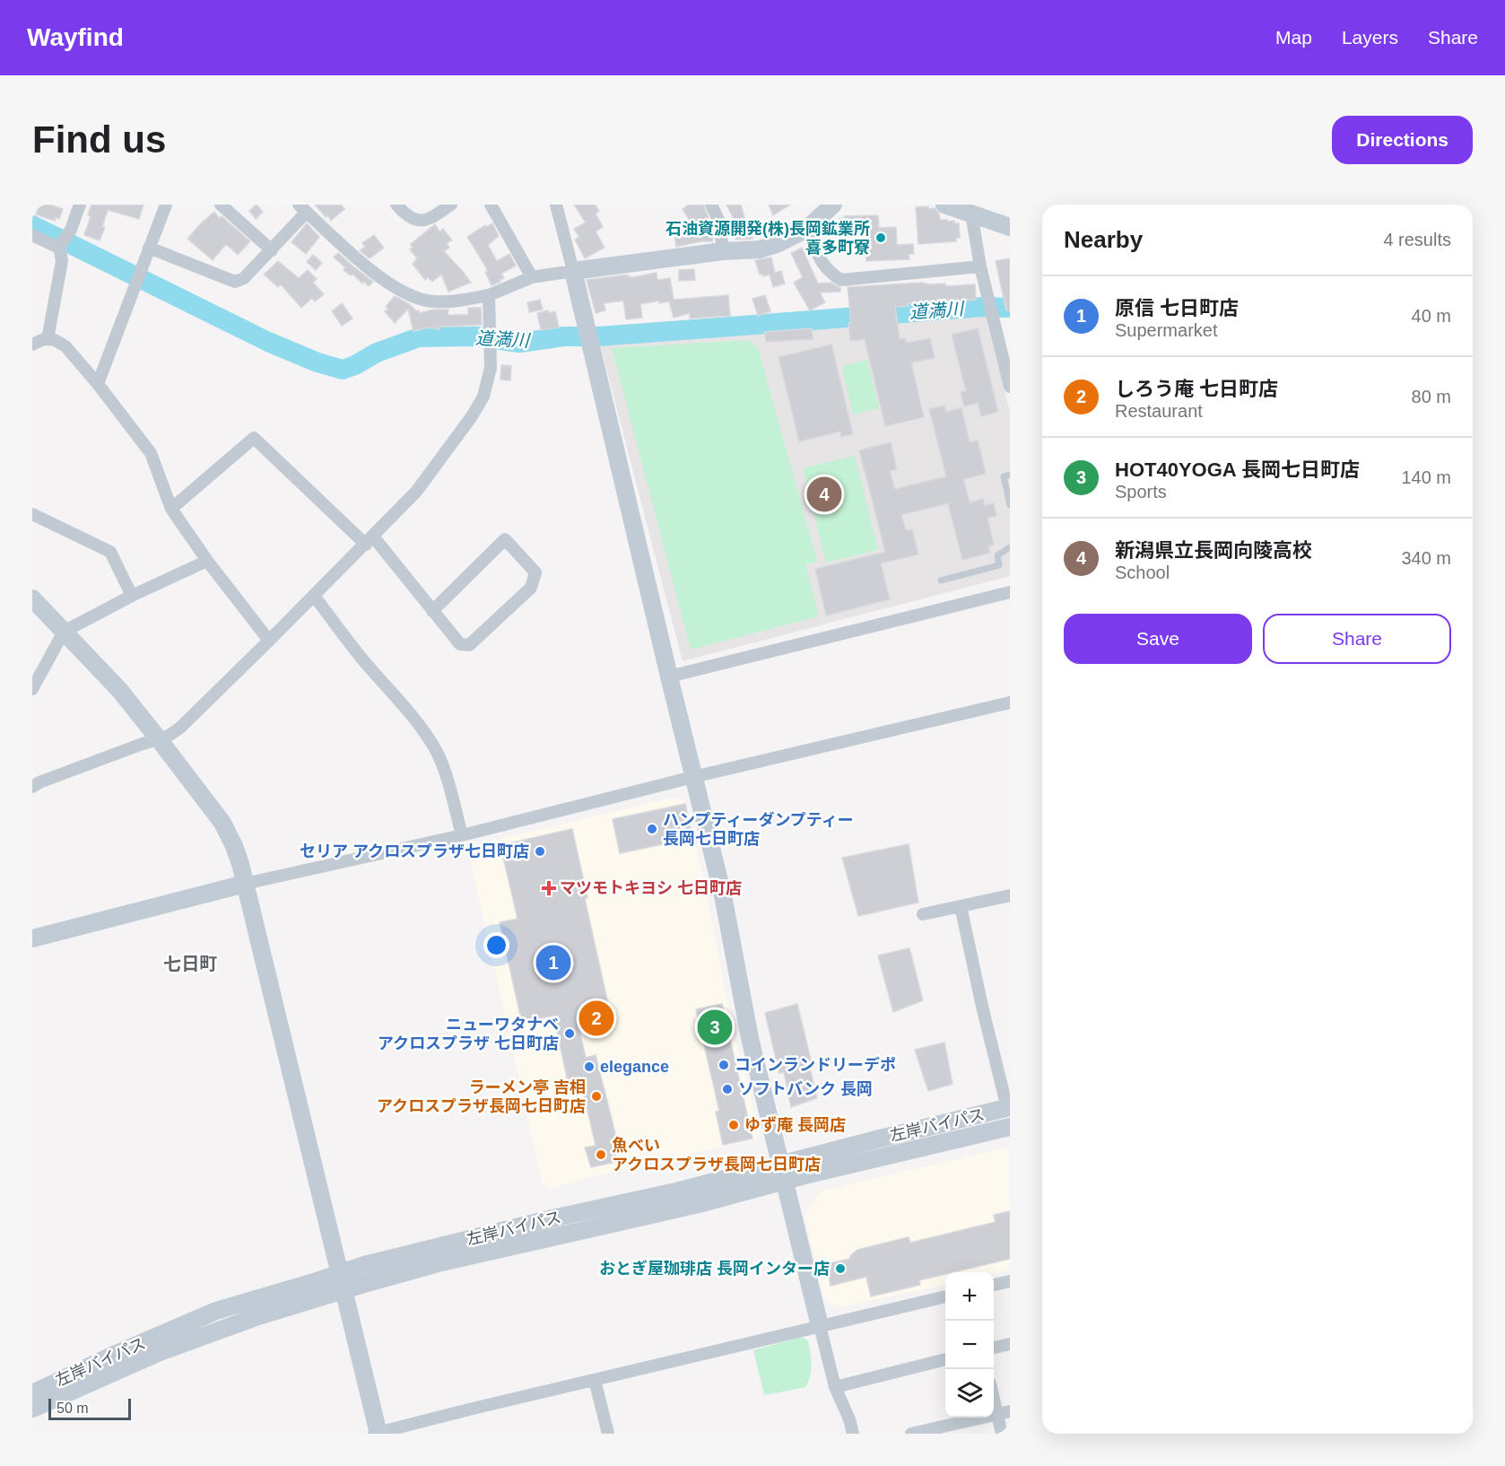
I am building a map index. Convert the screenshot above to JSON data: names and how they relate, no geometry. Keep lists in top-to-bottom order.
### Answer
{
  "streets": {
    "street": ["左岸バイパス"]
  },
  "districts": ["七日町"],
  "water": ["道満川"],
  "places": {
    "other": [
      "石油資源開発(株)長岡鉱業所 喜多町寮",
      "ハンプティーダンプティー 長岡七日町店",
      "セリア アクロスプラザ七日町店",
      "ニューワタナベ アクロスプラザ 七日町店",
      "コインランドリーデポ",
      "elegance",
      "ソフトバンク 長岡",
      "ラーメン亭 吉相 アクロスプラザ長岡七日町店",
      "ゆず庵 長岡店",
      "魚べい アクロスプラザ長岡七日町店",
      "おとぎ屋珈琲店 長岡インター店"
    ],
    "health": ["マツモトキヨシ 七日町店"]
  },
  "scale_bar": "50 m",
  "page": {
    "header": "Wayfind",
    "nav": ["Map", "Layers", "Share"],
    "buttons": [
      "Directions",
      ["Save", "Share"]
    ],
    "title": "Find us",
    "heading": ["Nearby", "4 results"],
    "list": [
      {
        "mark": "1",
        "name": "原信 七日町店",
        "note": "Supermarket",
        "value": "40 m"
      },
      {
        "mark": "2",
        "name": "しろう庵 七日町店",
        "note": "Restaurant",
        "value": "80 m"
      },
      {
        "mark": "3",
        "name": "HOT40YOGA 長岡七日町店",
        "note": "Sports",
        "value": "140 m"
      },
      {
        "mark": "4",
        "name": "新潟県立長岡向陵高校",
        "note": "School",
        "value": "340 m"
      }
    ],
    "pins": [
      "4",
      "1",
      "2",
      "3"
    ],
    "map_buttons": ["+", "−"],
    "scale": "50 m"
  }
}
